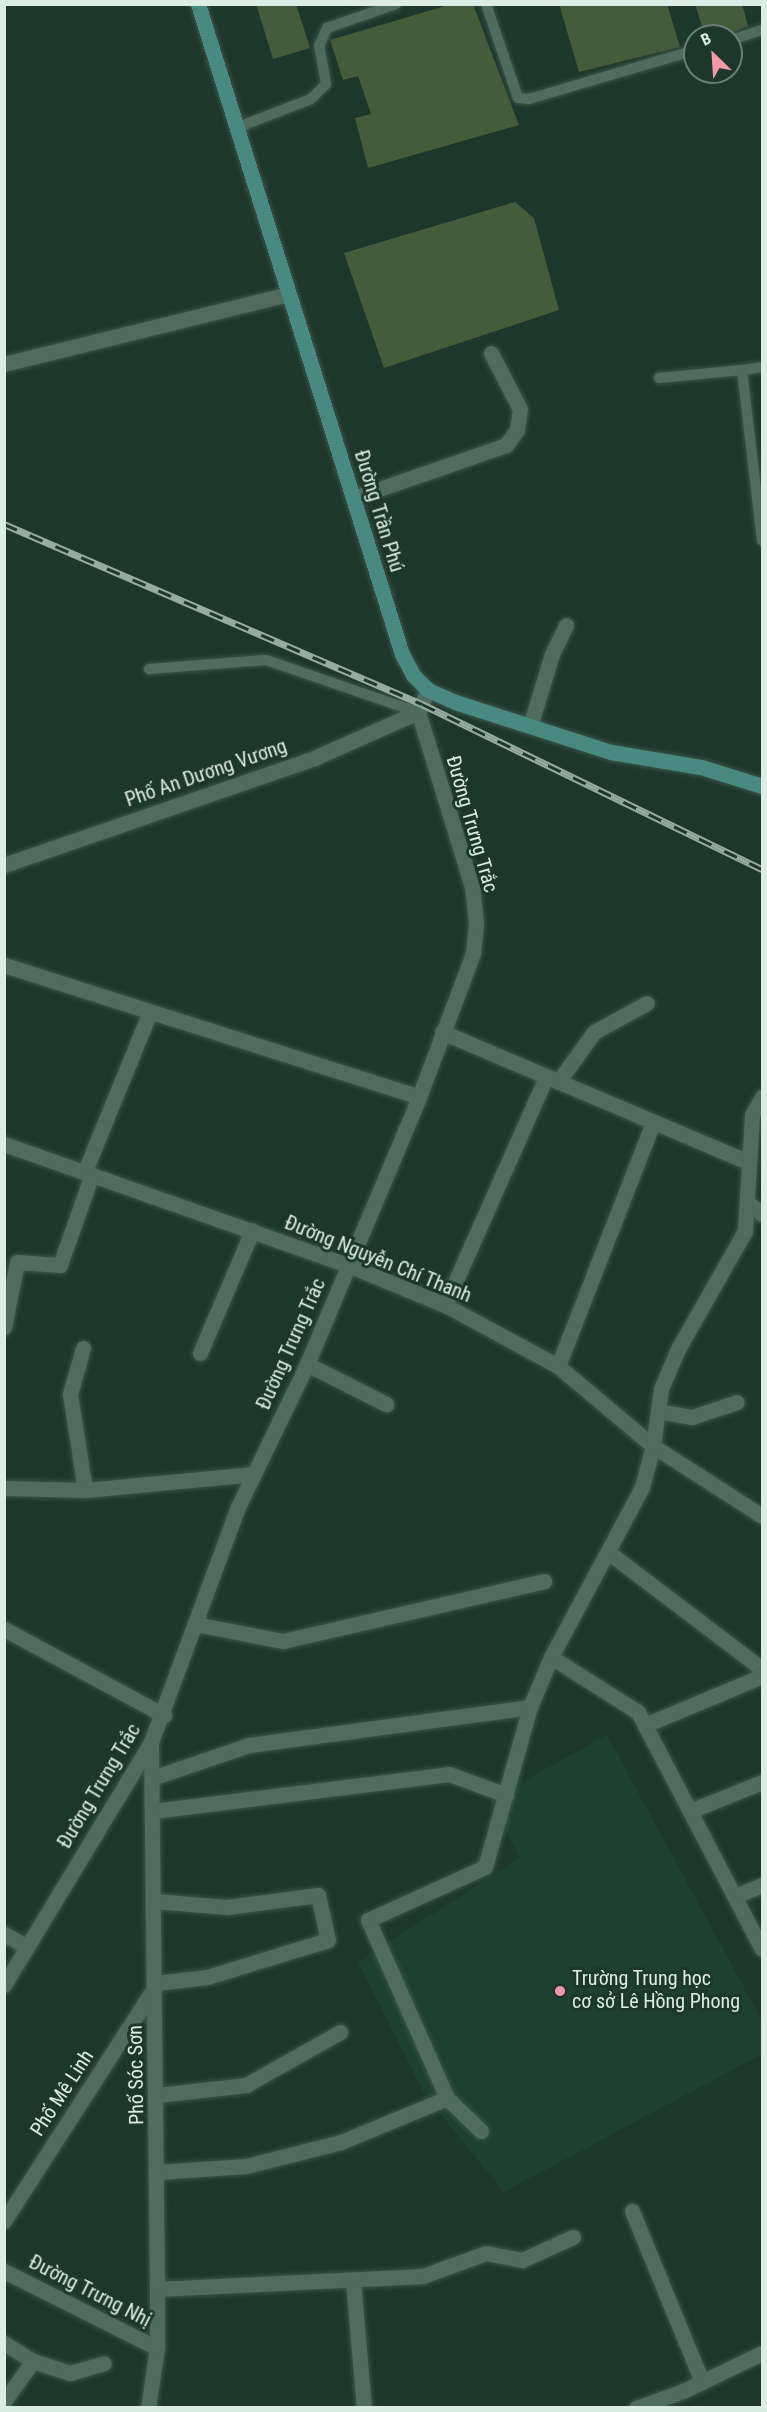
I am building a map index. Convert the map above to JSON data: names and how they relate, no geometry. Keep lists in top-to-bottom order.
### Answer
{
  "streets": {
    "main road": ["Đường Trần Phú"],
    "street": [
      "Phố An Dương Vương",
      "Đường Trưng Trắc",
      "Đường Nguyễn Chí Thanh",
      "Phố Sóc Sơn",
      "Phố Mê Linh",
      "Đường Trưng Nhị"
    ]
  },
  "crossings": [
    ["Phố An Dương Vương", "Đường Trưng Trắc"],
    ["Đường Trưng Trắc", "Đường Nguyễn Chí Thanh"],
    ["Đường Trưng Trắc", "Phố Sóc Sơn"],
    ["Phố Sóc Sơn", "Phố Mê Linh"],
    ["Phố Sóc Sơn", "Đường Trưng Nhị"]
  ],
  "places": ["Trường Trung học cơ sở Lê Hồng Phong"],
  "north": "top left"
}
